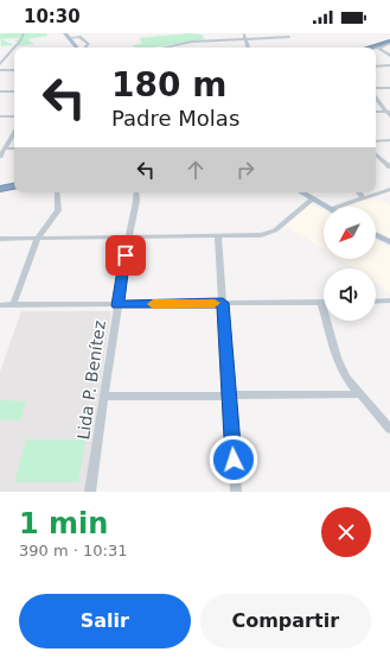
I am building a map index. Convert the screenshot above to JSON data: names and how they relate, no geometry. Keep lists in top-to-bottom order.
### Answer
{
  "streets": {
    "street": ["Lida P. Benítez"]
  },
  "north": "bottom left",
  "page": {
    "status": "10:30",
    "turn": ["180 m", "Padre Molas"],
    "heading": ["1 min", "390 m · 10:31"],
    "buttons": ["Salir", "Compartir"]
  }
}
